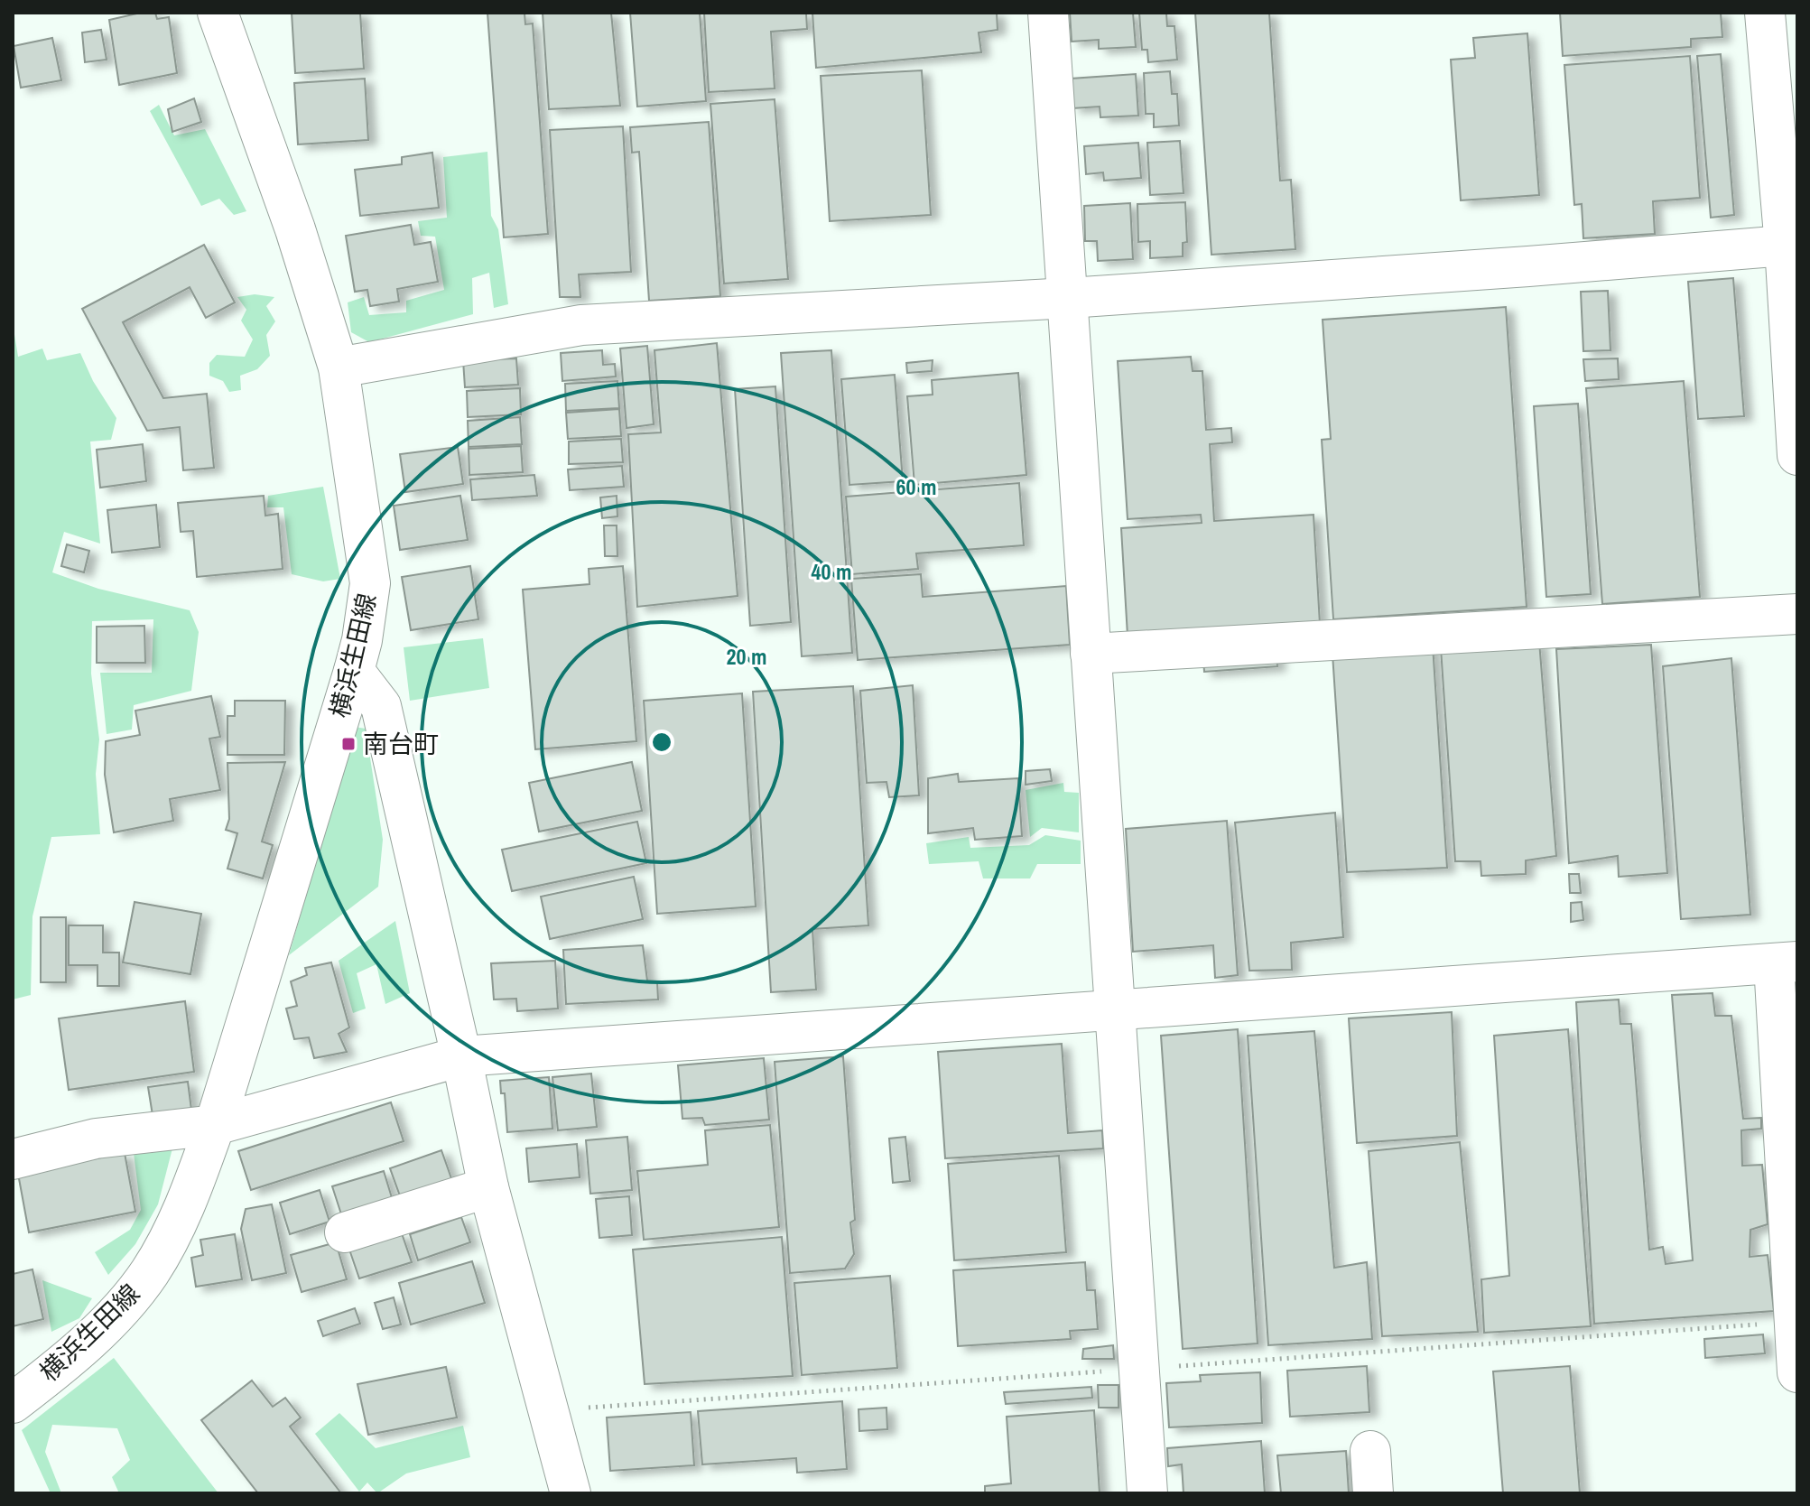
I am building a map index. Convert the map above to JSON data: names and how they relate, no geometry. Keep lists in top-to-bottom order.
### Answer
{
  "streets": {
    "street": ["横浜生田線"]
  },
  "places": {
    "transit": ["南台町"]
  },
  "rings": ["60 m", "40 m", "20 m"]
}
